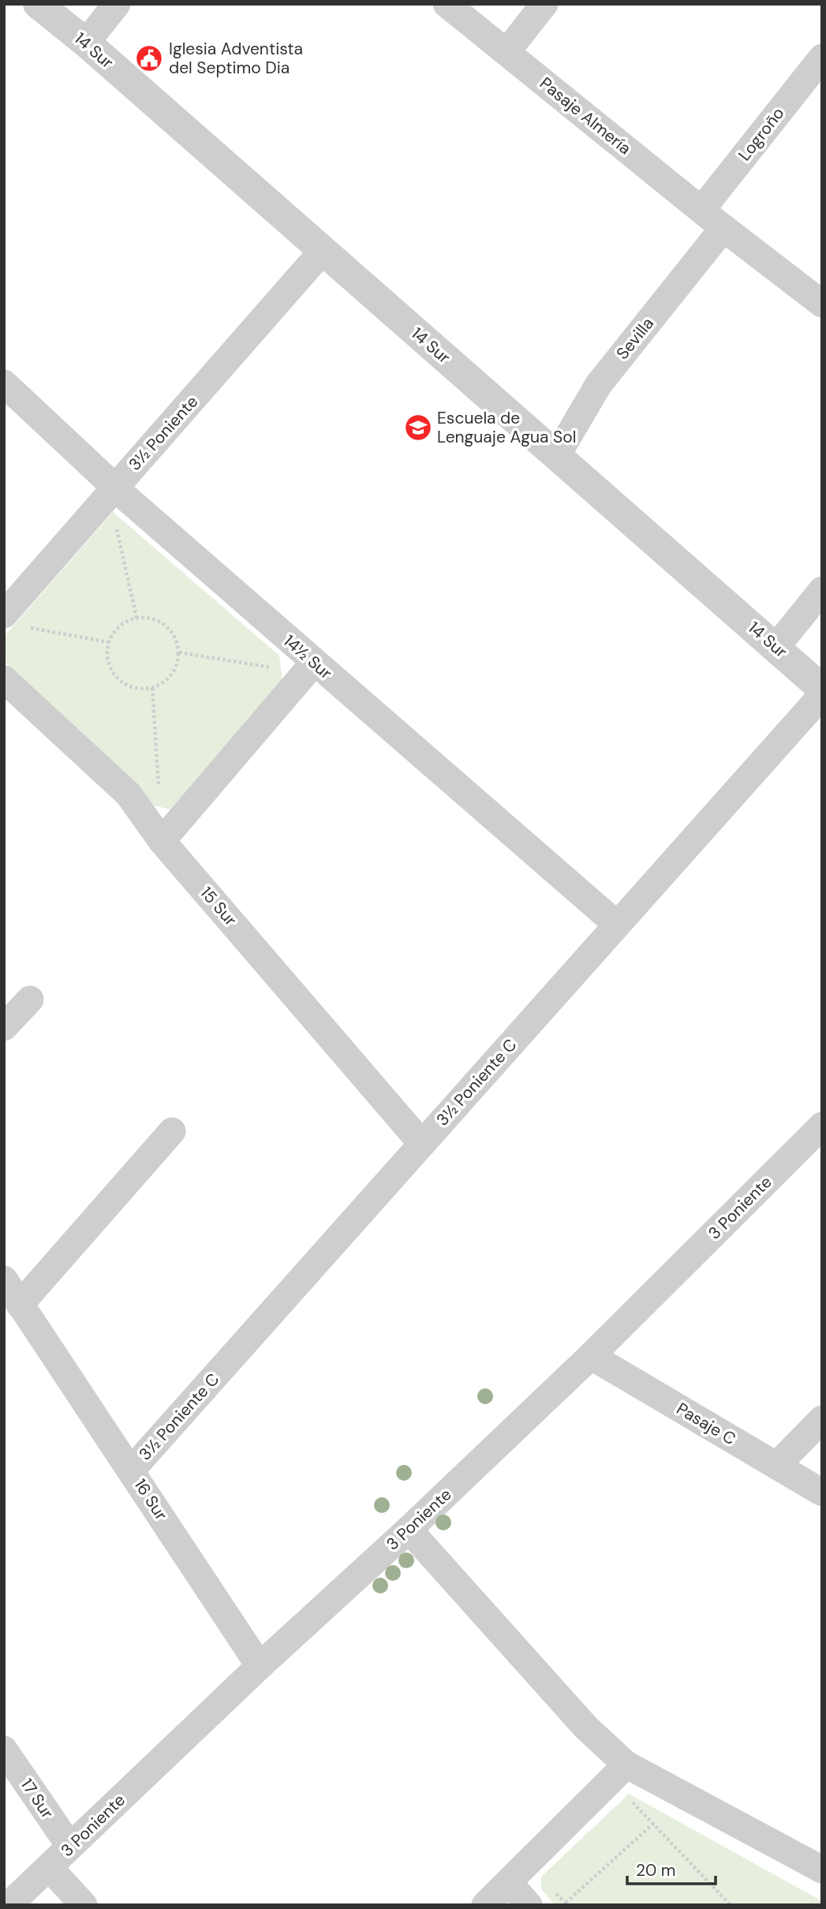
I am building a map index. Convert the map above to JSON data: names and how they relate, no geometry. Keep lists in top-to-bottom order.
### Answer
{
  "streets": {
    "street": [
      "14 Sur",
      "Pasaje Almería",
      "Logroño",
      "Sevilla",
      "3½ Poniente",
      "14½ Sur",
      "15 Sur",
      "3½ Poniente C",
      "3 Poniente",
      "Pasaje C",
      "16 Sur",
      "17 Sur"
    ]
  },
  "crossings": [
    ["14 Sur", "Sevilla"],
    ["14 Sur", "3½ Poniente"],
    ["Pasaje Almería", "Logroño"],
    ["Pasaje Almería", "Sevilla"],
    ["3½ Poniente", "14½ Sur"],
    ["14½ Sur", "3½ Poniente C"],
    ["15 Sur", "3½ Poniente C"],
    ["3½ Poniente C", "16 Sur"],
    ["3 Poniente", "Pasaje C"],
    ["3 Poniente", "16 Sur"],
    ["3 Poniente", "17 Sur"]
  ],
  "places": {
    "public building": ["Iglesia Adventista del Septimo Dia"],
    "school or university": ["Escuela de Lenguaje Agua Sol"]
  },
  "scale_bar": "20 m"
}
